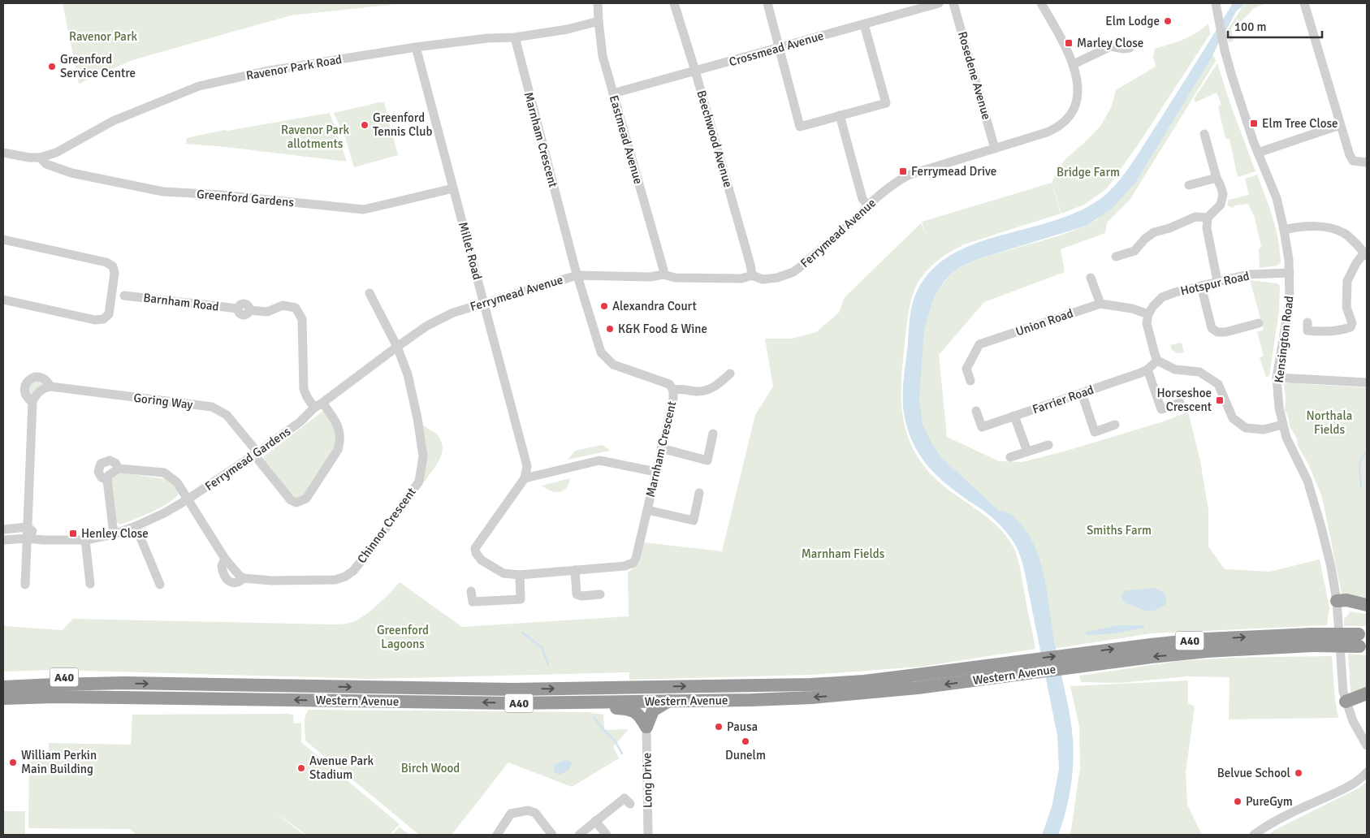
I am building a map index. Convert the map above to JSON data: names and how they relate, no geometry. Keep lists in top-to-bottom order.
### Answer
{
  "streets": {
    "highway": ["A40", "Western Avenue"],
    "street": [
      "Crossmead Avenue",
      "Ravenor Park Road",
      "Rosedene Avenue",
      "Beechwood Avenue",
      "Marnham Crescent",
      "Eastmead Avenue",
      "Greenford Gardens",
      "Ferrymead Avenue",
      "Millet Road",
      "Hotspur Road",
      "Barnham Road",
      "Union Road",
      "Kensington Road",
      "Farrier Road",
      "Goring Way",
      "Ferrymead Gardens",
      "Chinnor Crescent",
      "Long Drive"
    ]
  },
  "crossings": [
    ["Crossmead Avenue", "Beechwood Avenue"],
    ["Crossmead Avenue", "Eastmead Avenue"],
    ["Ravenor Park Road", "Marnham Crescent"],
    ["Ravenor Park Road", "Eastmead Avenue"],
    ["Ravenor Park Road", "Greenford Gardens"],
    ["Ravenor Park Road", "Millet Road"],
    ["Rosedene Avenue", "Ferrymead Avenue"],
    ["Beechwood Avenue", "Ferrymead Avenue"],
    ["Marnham Crescent", "Ferrymead Avenue"],
    ["Marnham Crescent", "Millet Road"],
    ["Eastmead Avenue", "Ferrymead Avenue"],
    ["Greenford Gardens", "Millet Road"],
    ["Ferrymead Avenue", "Millet Road"],
    ["Ferrymead Avenue", "Ferrymead Gardens"],
    ["Hotspur Road", "Union Road"],
    ["Hotspur Road", "Kensington Road"],
    ["Barnham Road", "Ferrymead Gardens"],
    ["Goring Way", "Ferrymead Gardens"],
    ["Ferrymead Gardens", "Chinnor Crescent"],
    ["A40", "Western Avenue"]
  ],
  "parks": [
    "Ravenor Park",
    "Ravenor Park allotments",
    "Bridge Farm",
    "Northala Fields",
    "Smiths Farm",
    "Marnham Fields",
    "Greenford Lagoons",
    "Birch Wood"
  ],
  "places": {
    "other": [
      "Elm Lodge",
      "Greenford Service Centre",
      "Greenford Tennis Club",
      "Alexandra Court",
      "K&K Food & Wine",
      "Pausa",
      "Dunelm",
      "William Perkin Main Building",
      "Avenue Park Stadium",
      "Belvue School",
      "PureGym"
    ],
    "transit": [
      "Marley Close",
      "Elm Tree Close",
      "Ferrymead Drive",
      "Horseshoe Crescent",
      "Henley Close"
    ]
  },
  "scale_bar": "100 m"
}
